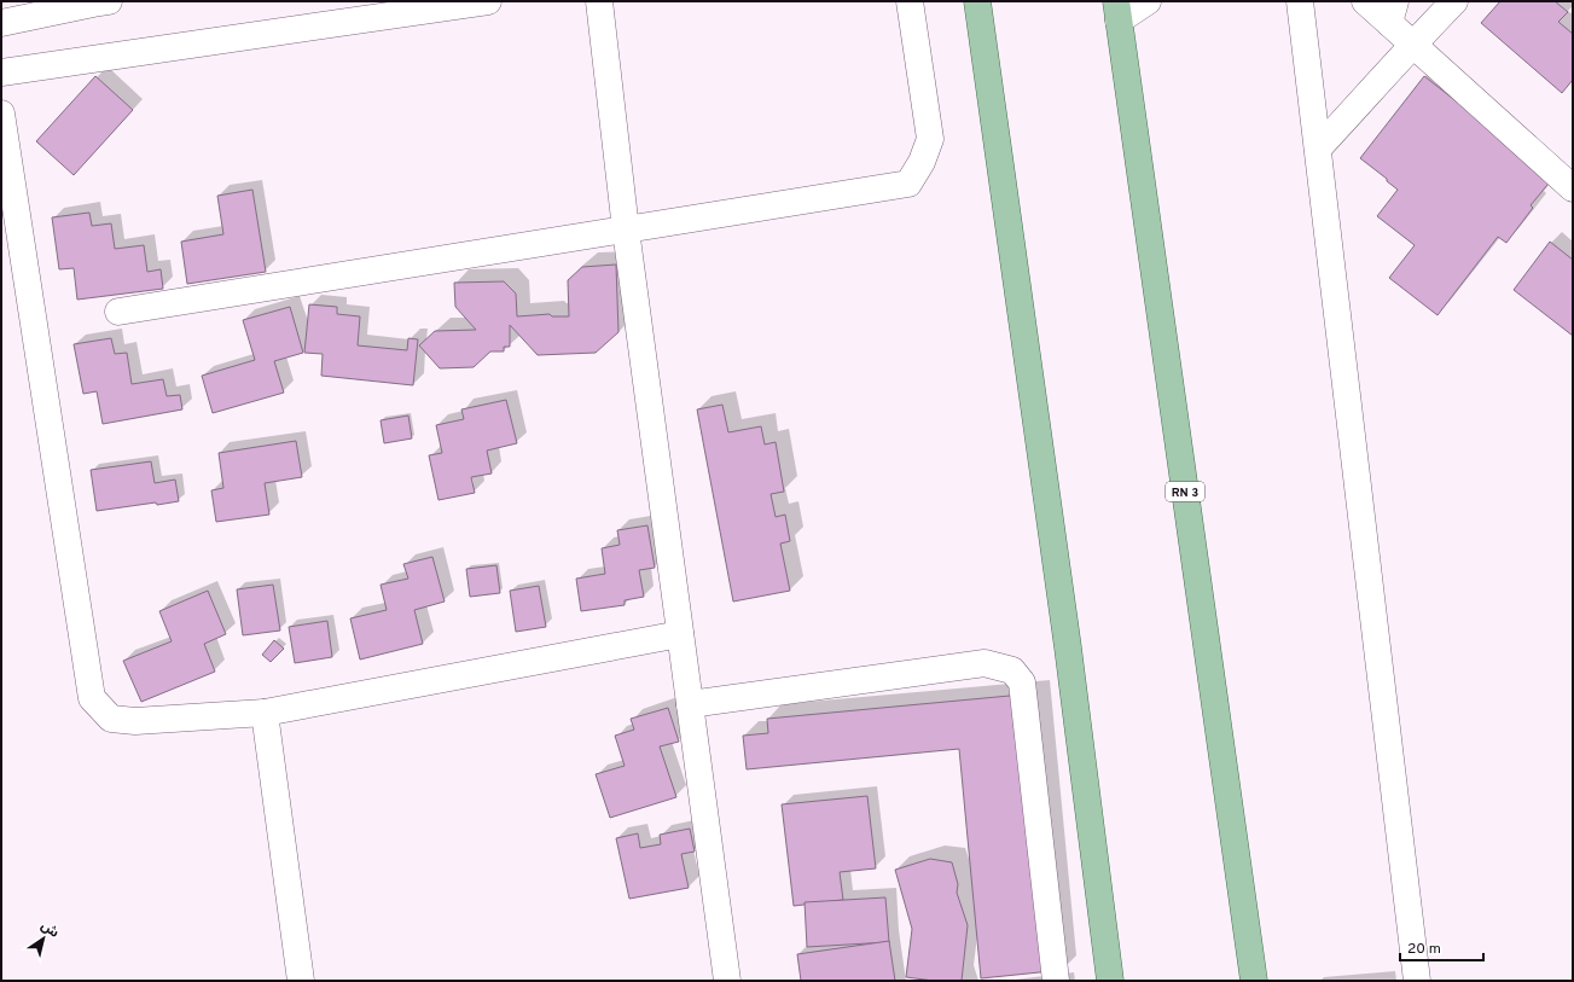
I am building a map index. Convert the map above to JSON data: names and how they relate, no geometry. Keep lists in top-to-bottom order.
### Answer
{
  "streets": {
    "main road": ["RN 3"]
  },
  "scale_bar": "20 m",
  "north": "top right"
}
